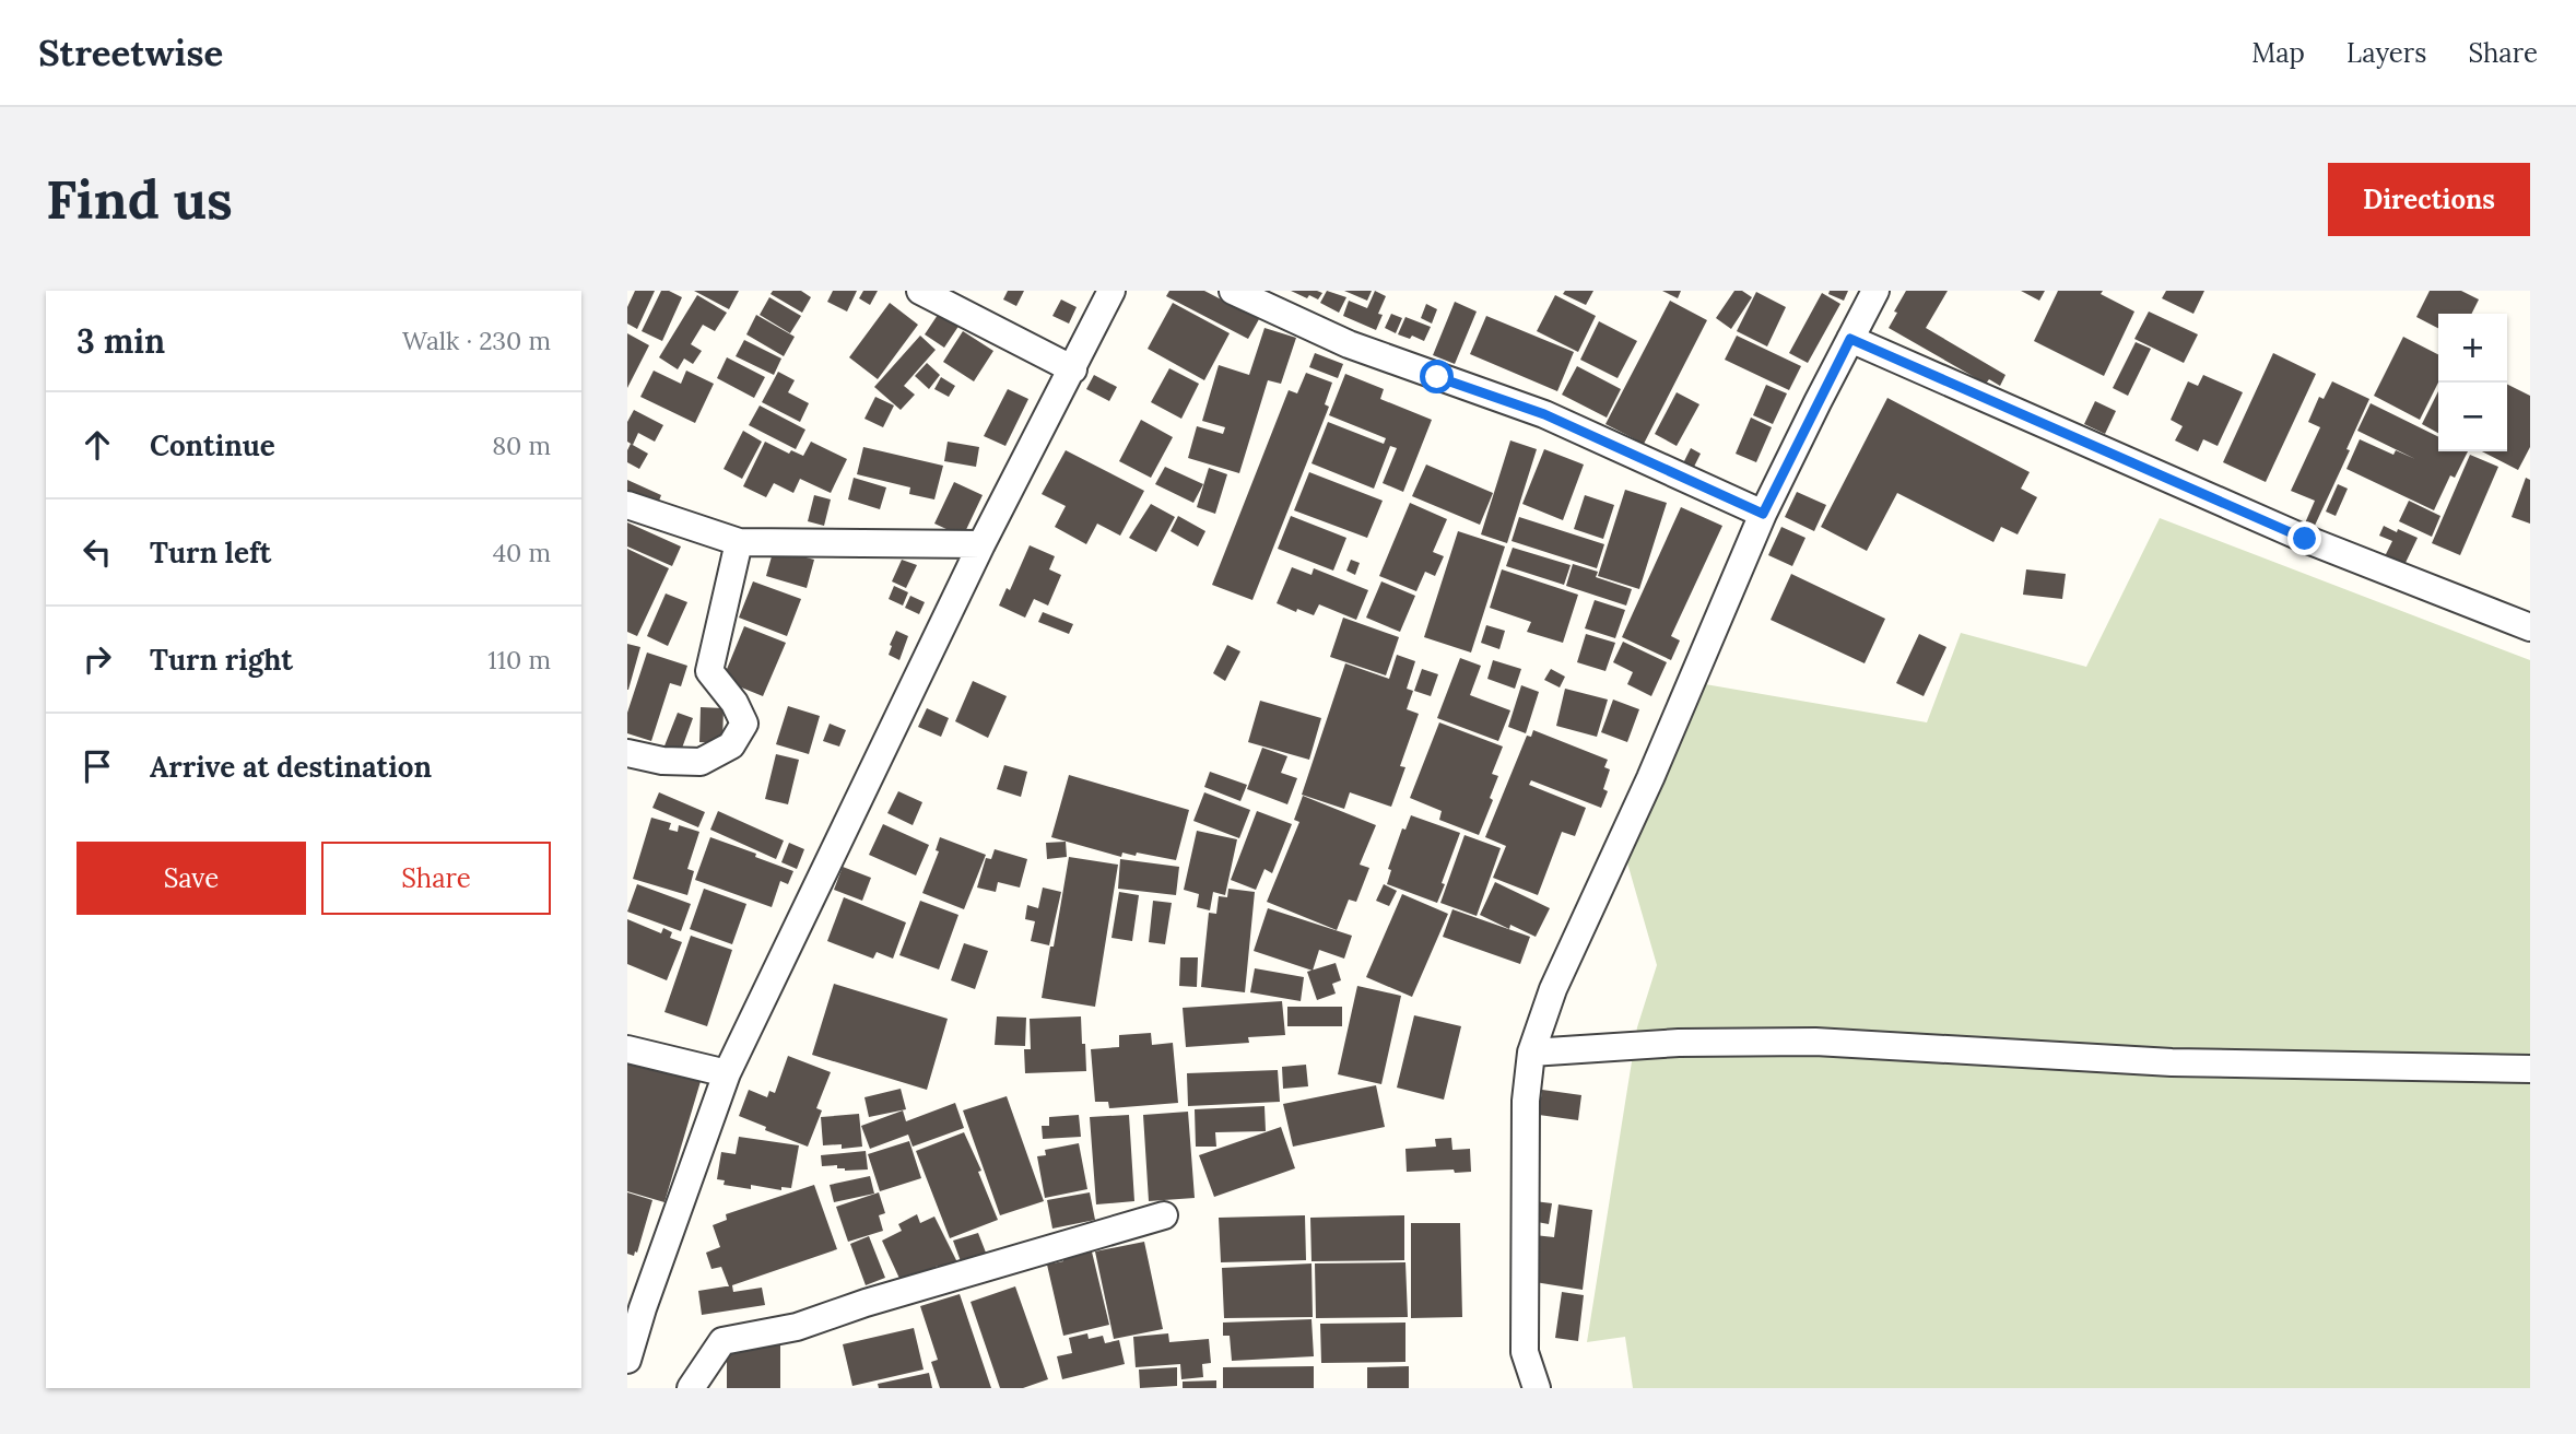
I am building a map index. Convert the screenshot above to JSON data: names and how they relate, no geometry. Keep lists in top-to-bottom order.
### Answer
{
  "page": {
    "header": "Streetwise",
    "nav": ["Map", "Layers", "Share"],
    "buttons": [
      "Directions",
      ["Save", "Share"]
    ],
    "title": "Find us",
    "heading": ["3 min", "Walk · 230 m"],
    "map_buttons": ["+", "−"],
    "list": [
      ["Continue", "80 m"],
      ["Turn left", "40 m"],
      ["Turn right", "110 m"],
      "Arrive at destination"
    ]
  }
}
